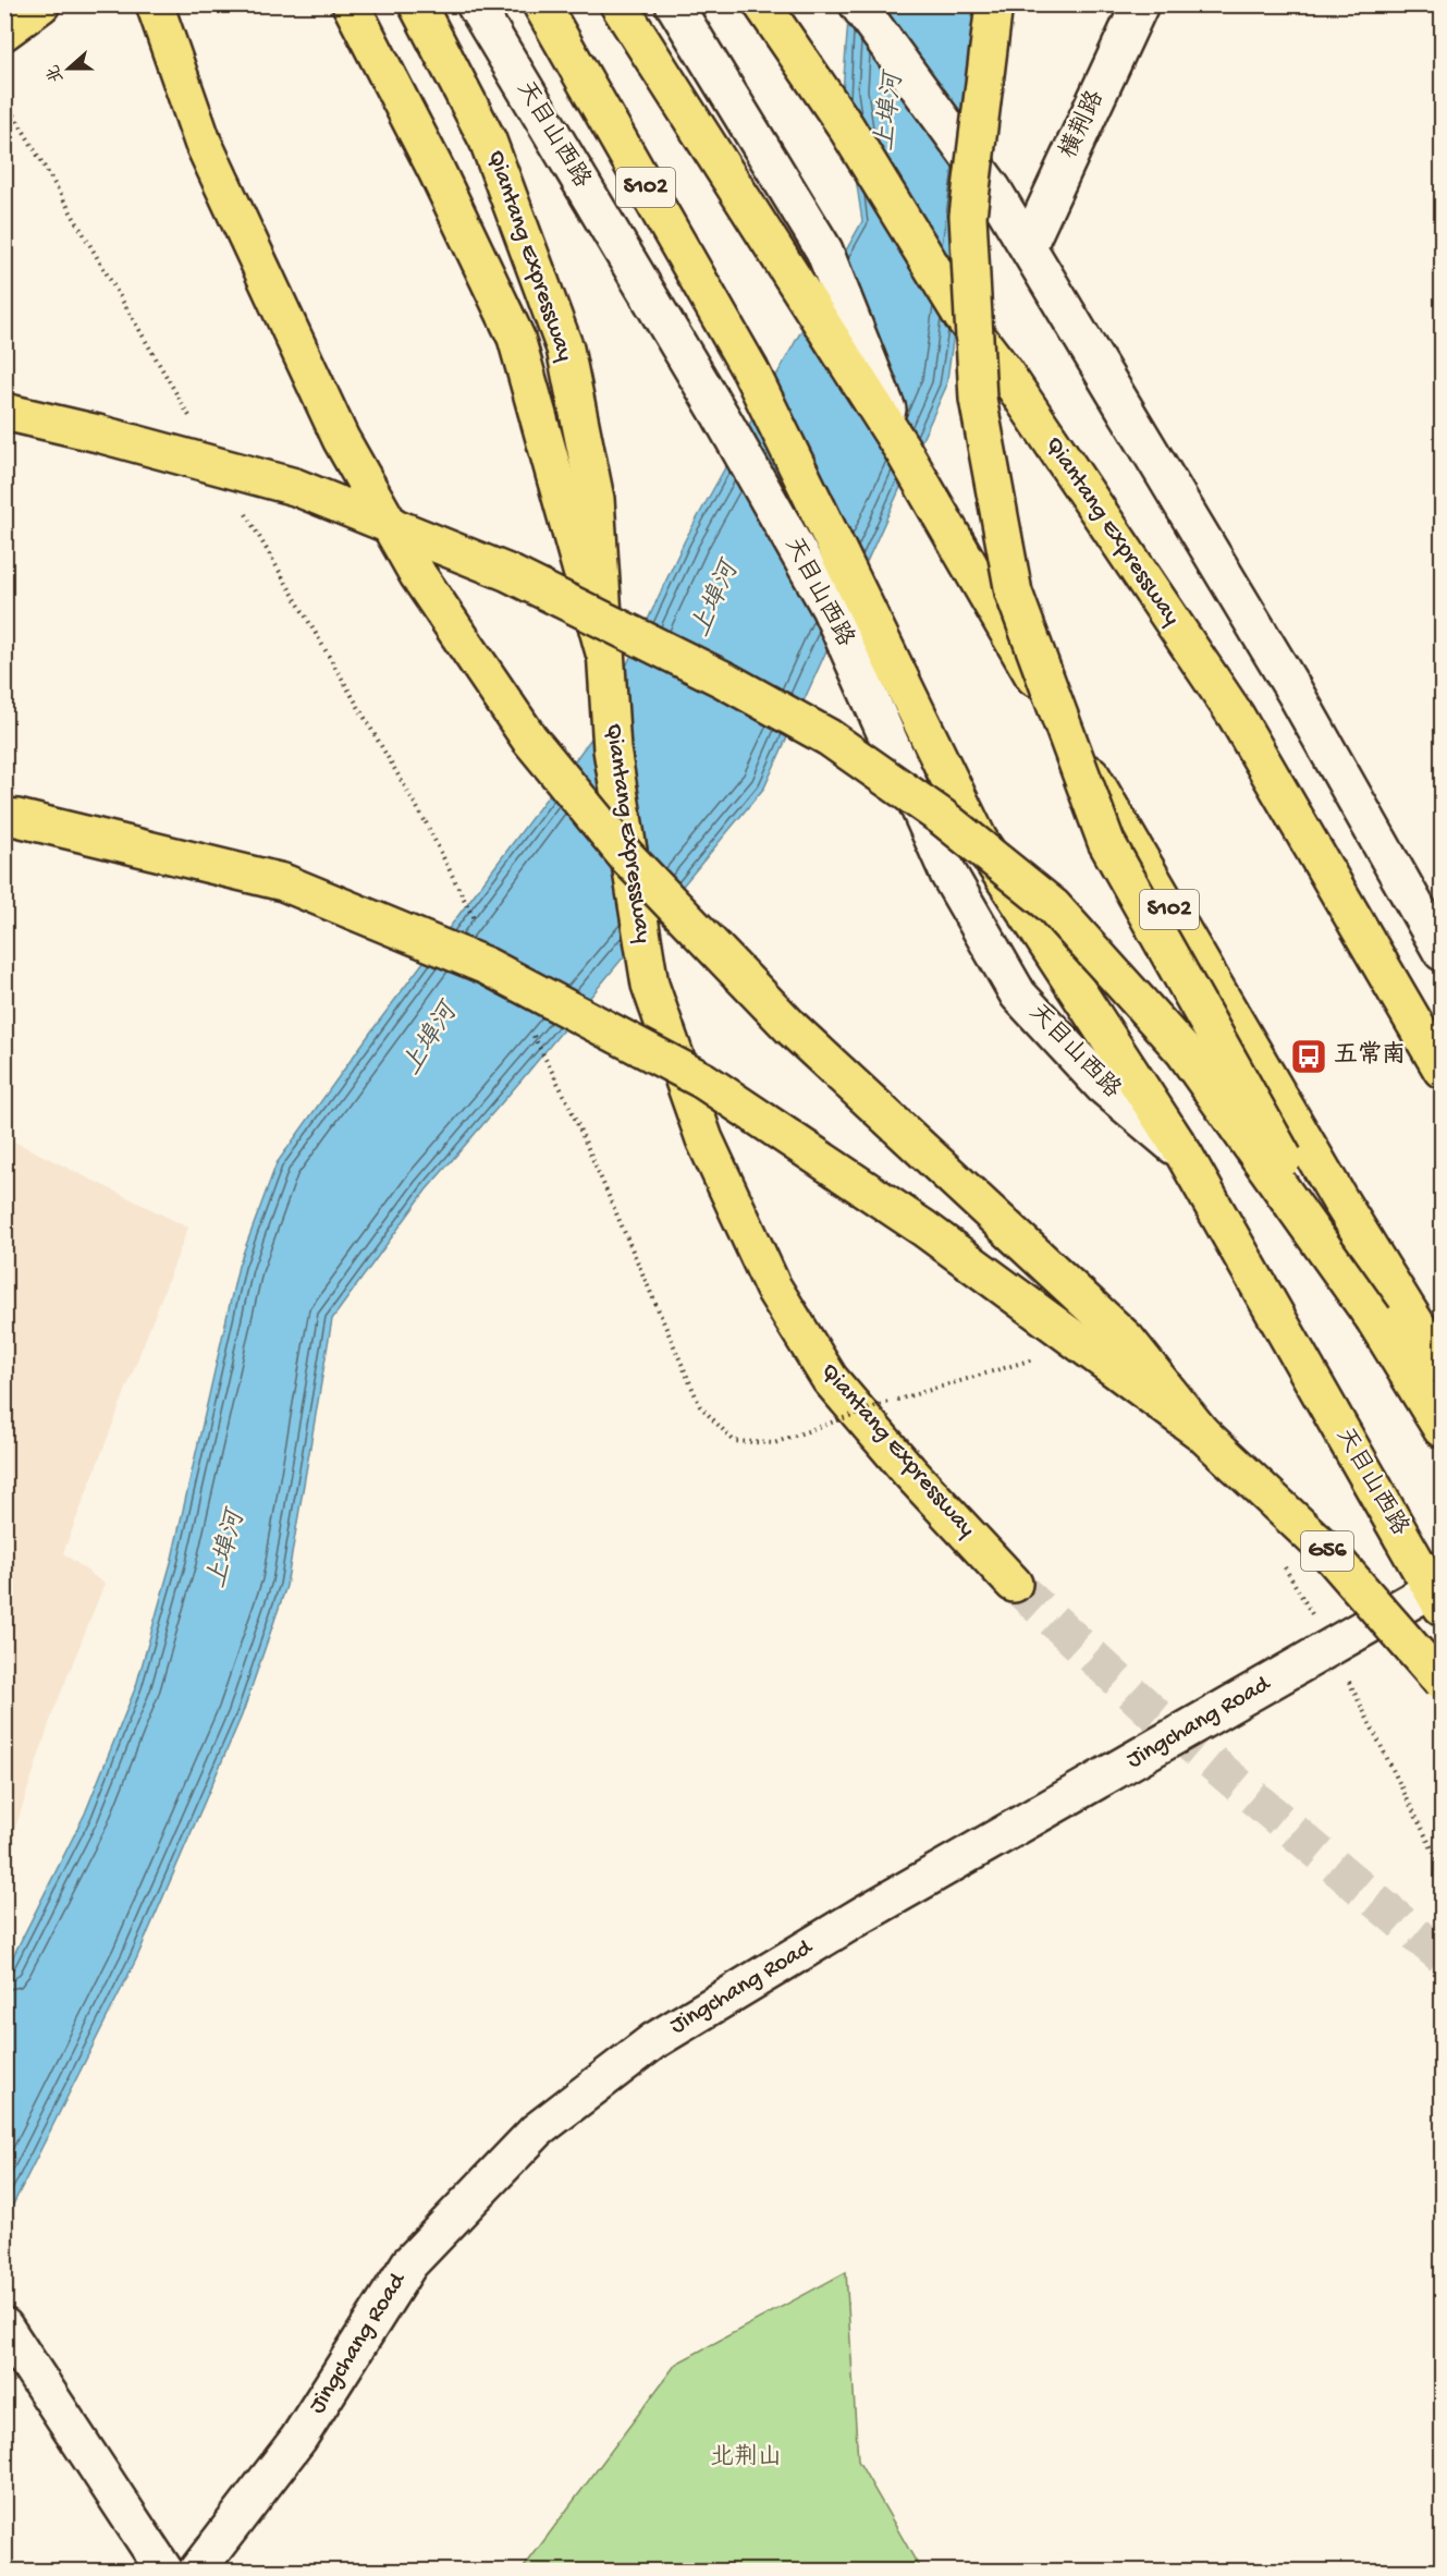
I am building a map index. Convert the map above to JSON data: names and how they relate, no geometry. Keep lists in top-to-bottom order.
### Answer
{
  "streets": {
    "main road": [
      "横荆路",
      "天目山西路",
      "S102",
      "Qiantang Expressway",
      "G56",
      "Jingchang Road"
    ]
  },
  "crossings": [
    ["天目山西路", "Jingchang Road"]
  ],
  "water": ["上埠河"],
  "parks": ["北荆山"],
  "places": {
    "bus stop": ["五常南"]
  },
  "north": "left"
}
